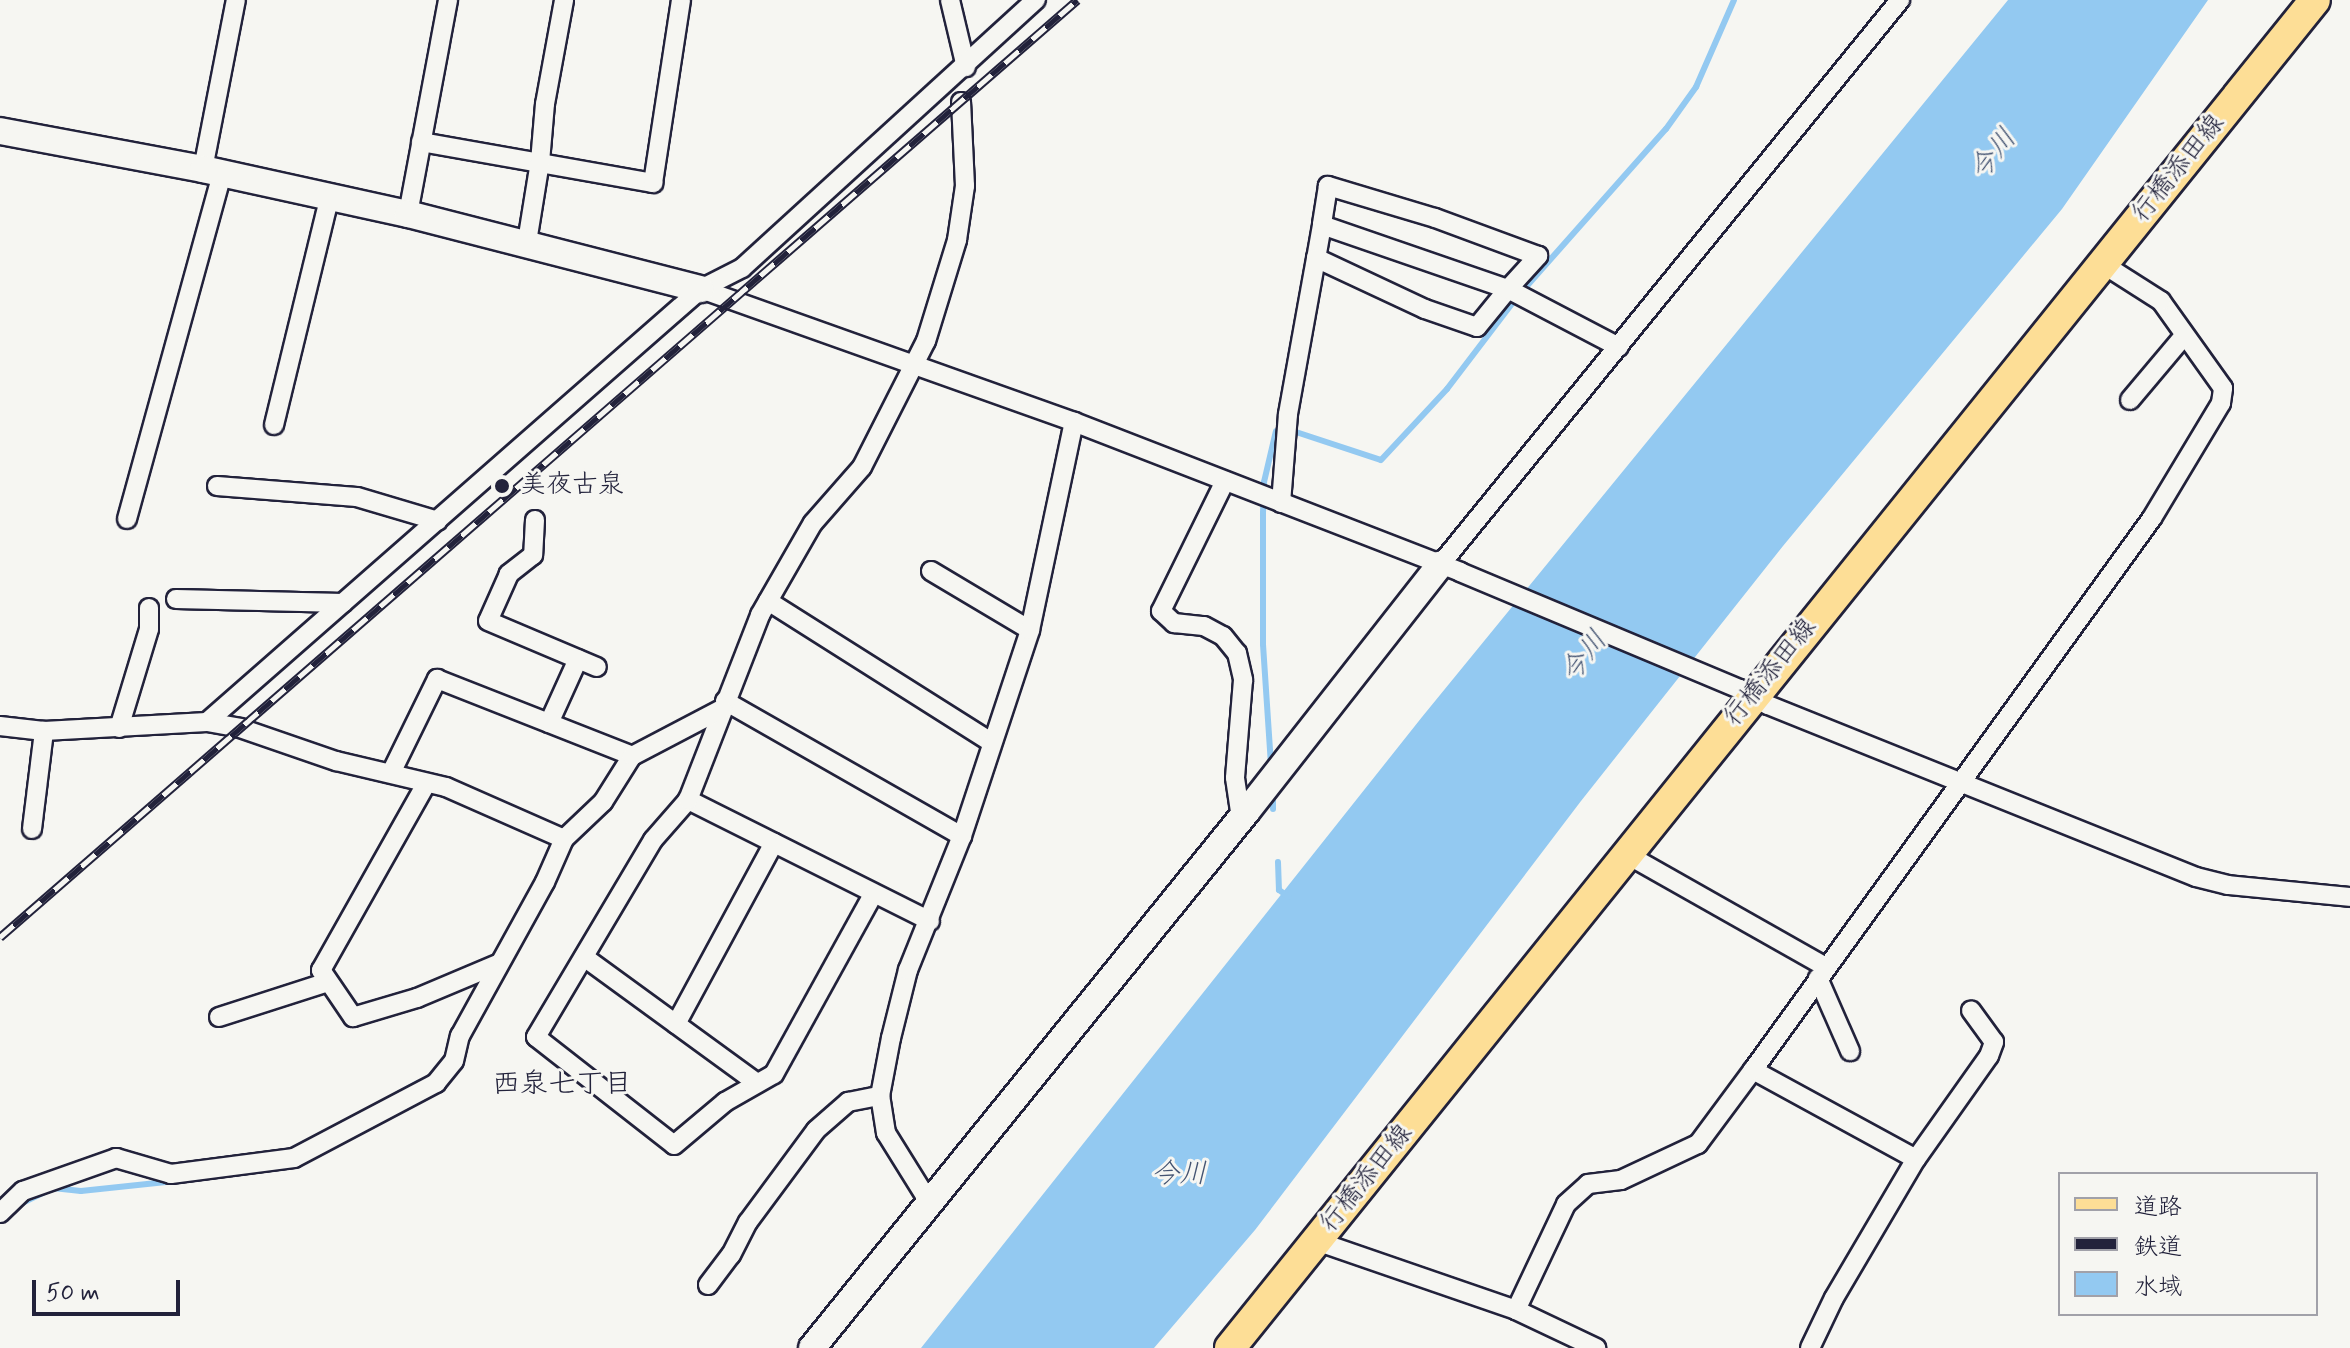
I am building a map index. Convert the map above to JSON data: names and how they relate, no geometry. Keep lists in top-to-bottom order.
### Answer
{
  "streets": {
    "main road": ["行橋添田線"]
  },
  "districts": ["西泉七丁目"],
  "water": ["今川"],
  "places": ["美夜古泉"],
  "legend": ["道路", "鉄道", "水域"],
  "scale_bar": "50 m"
}
